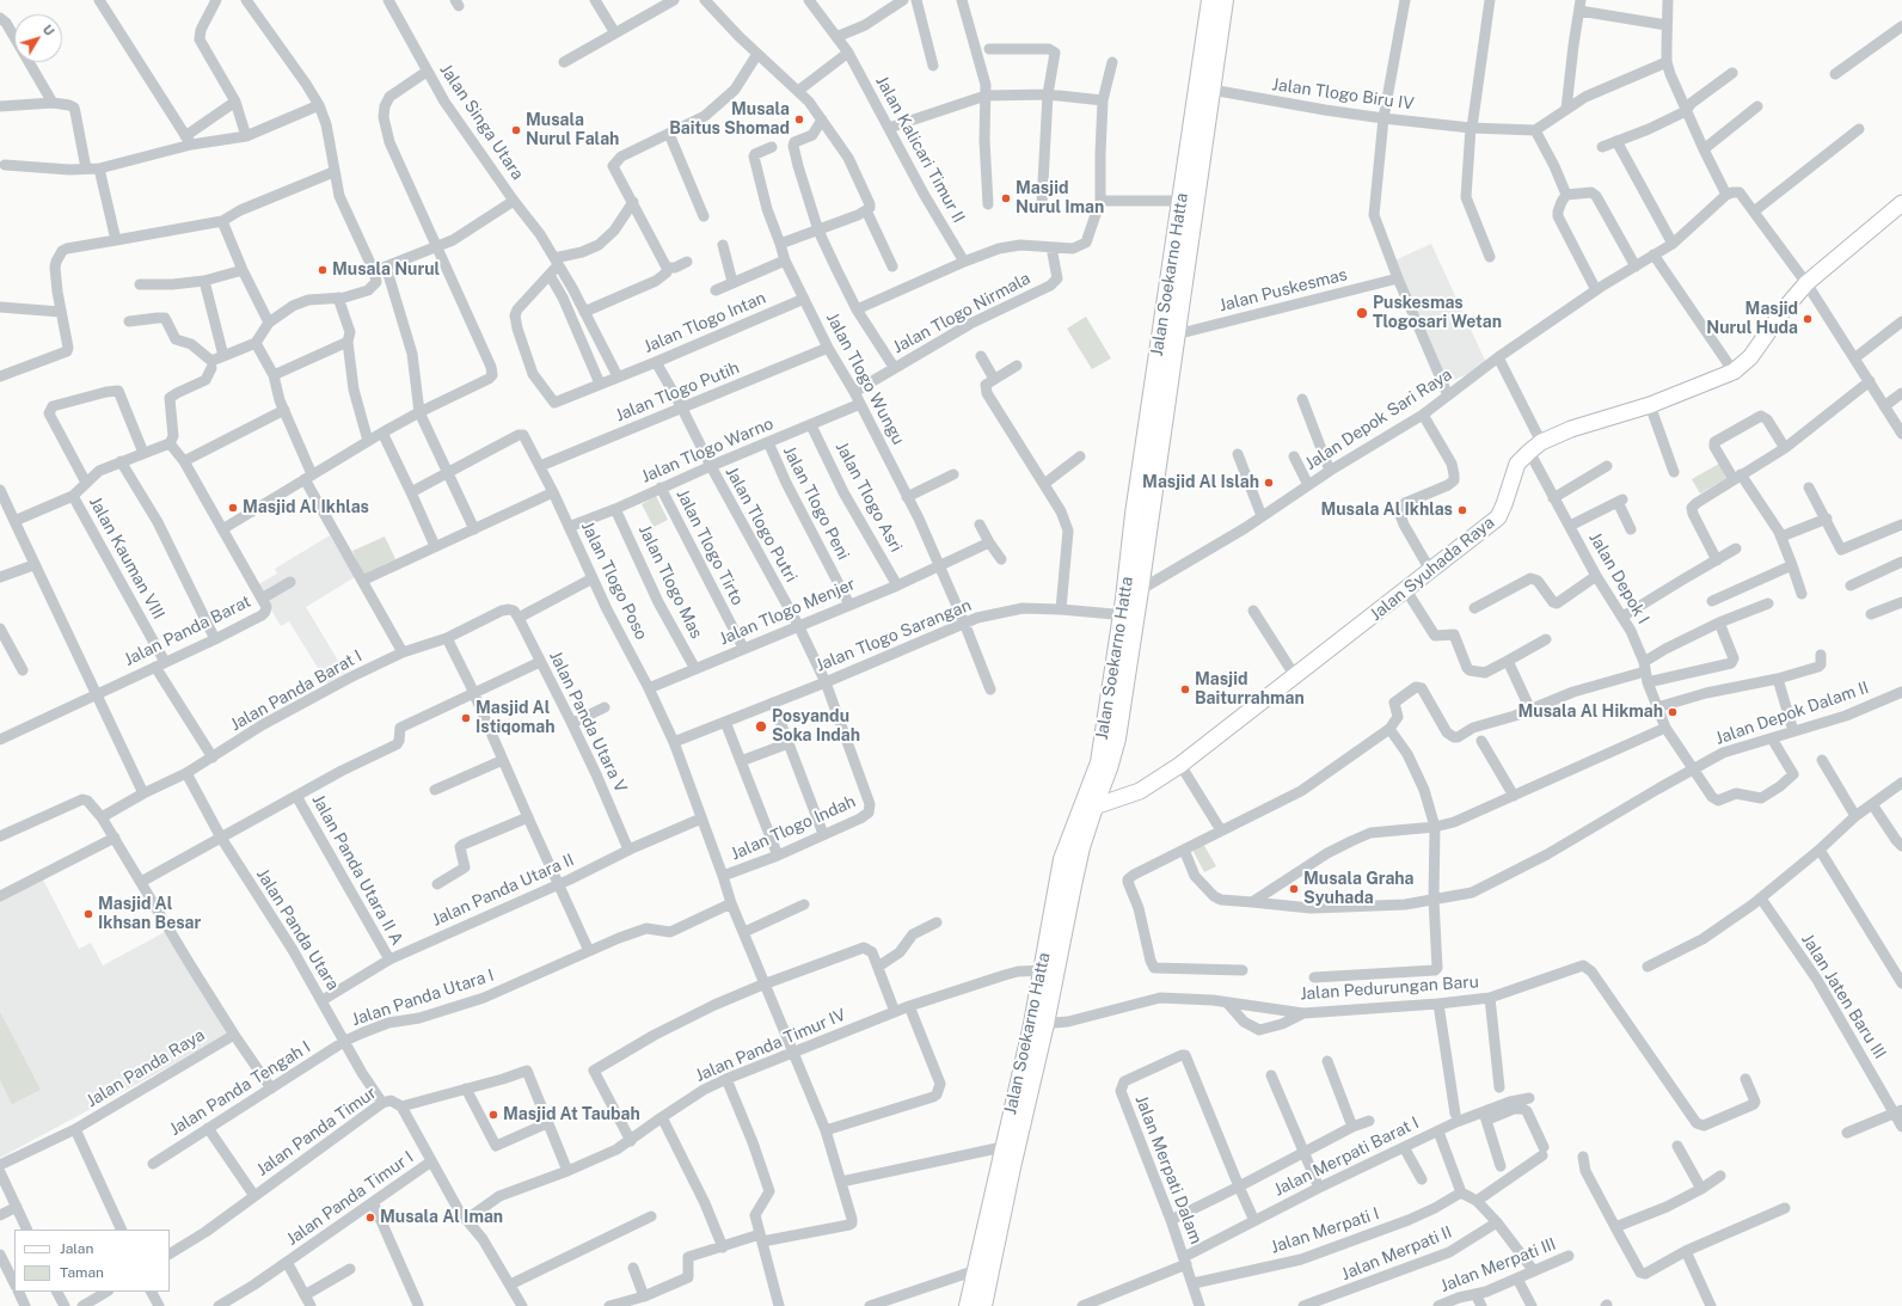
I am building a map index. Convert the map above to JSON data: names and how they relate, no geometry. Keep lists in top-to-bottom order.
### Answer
{
  "streets": {
    "main road": ["Jalan Soekarno Hatta"],
    "street": [
      "Jalan Tlogo Biru IV",
      "Jalan Singa Utara",
      "Jalan Kalicari Timur II",
      "Jalan Puskesmas",
      "Jalan Tlogo Nirmala",
      "Jalan Tlogo Intan",
      "Jalan Tlogo Wungu",
      "Jalan Tlogo Putih",
      "Jalan Depok Sari Raya",
      "Jalan Tlogo Warno",
      "Jalan Tlogo Asri",
      "Jalan Tlogo Peni",
      "Jalan Tlogo Putri",
      "Jalan Tlogo Tirto",
      "Jalan Kauman VIII",
      "Jalan Syuhada Raya",
      "Jalan Depok I",
      "Jalan Tlogo Poso",
      "Jalan Tlogo Mas",
      "Jalan Tlogo Menjer",
      "Jalan Panda Barat",
      "Jalan Tlogo Sarangan",
      "Jalan Panda Barat I",
      "Jalan Depok Dalam II",
      "Jalan Panda Utara V",
      "Jalan Tlogo Indah",
      "Jalan Panda Utara II A",
      "Jalan Panda Utara II",
      "Jalan Panda Utara",
      "Jalan Pedurungan Baru",
      "Jalan Jaten Baru III",
      "Jalan Panda Utara I",
      "Jalan Panda Timur IV",
      "Jalan Panda Raya",
      "Jalan Panda Tengah I",
      "Jalan Panda Timur",
      "Jalan Merpati Barat I",
      "Jalan Merpati Dalam",
      "Jalan Panda Timur I",
      "Jalan Merpati I",
      "Jalan Merpati II",
      "Jalan Merpati III"
    ]
  },
  "crossings": [
    ["Jalan Singa Utara", "Jalan Tlogo Intan"],
    ["Jalan Soekarno Hatta", "Jalan Tlogo Sarangan"],
    ["Jalan Soekarno Hatta", "Jalan Pedurungan Baru"],
    ["Jalan Soekarno Hatta", "Jalan Panda Timur IV"],
    ["Jalan Tlogo Nirmala", "Jalan Tlogo Wungu"],
    ["Jalan Tlogo Intan", "Jalan Tlogo Wungu"],
    ["Jalan Tlogo Intan", "Jalan Tlogo Putri"],
    ["Jalan Tlogo Wungu", "Jalan Tlogo Putih"],
    ["Jalan Tlogo Wungu", "Jalan Tlogo Warno"],
    ["Jalan Tlogo Wungu", "Jalan Tlogo Menjer"],
    ["Jalan Tlogo Wungu", "Jalan Tlogo Sarangan"],
    ["Jalan Tlogo Putih", "Jalan Tlogo Putri"],
    ["Jalan Tlogo Putih", "Jalan Tlogo Poso"],
    ["Jalan Depok Sari Raya", "Jalan Depok I"],
    ["Jalan Tlogo Warno", "Jalan Tlogo Asri"],
    ["Jalan Tlogo Warno", "Jalan Tlogo Peni"],
    ["Jalan Tlogo Warno", "Jalan Tlogo Putri"],
    ["Jalan Tlogo Warno", "Jalan Tlogo Tirto"],
    ["Jalan Tlogo Warno", "Jalan Tlogo Poso"],
    ["Jalan Tlogo Warno", "Jalan Tlogo Mas"],
    ["Jalan Tlogo Asri", "Jalan Tlogo Menjer"],
    ["Jalan Tlogo Peni", "Jalan Tlogo Menjer"],
    ["Jalan Tlogo Putri", "Jalan Tlogo Menjer"],
    ["Jalan Tlogo Putri", "Jalan Tlogo Sarangan"],
    ["Jalan Tlogo Putri", "Jalan Tlogo Indah"],
    ["Jalan Tlogo Tirto", "Jalan Tlogo Menjer"],
    ["Jalan Kauman VIII", "Jalan Panda Barat"],
    ["Jalan Kauman VIII", "Jalan Panda Barat I"],
    ["Jalan Syuhada Raya", "Jalan Depok I"],
    ["Jalan Depok I", "Jalan Depok Dalam II"],
    ["Jalan Tlogo Poso", "Jalan Tlogo Menjer"],
    ["Jalan Tlogo Poso", "Jalan Tlogo Sarangan"],
    ["Jalan Tlogo Poso", "Jalan Panda Barat I"],
    ["Jalan Tlogo Poso", "Jalan Tlogo Indah"],
    ["Jalan Tlogo Poso", "Jalan Panda Utara II"],
    ["Jalan Tlogo Poso", "Jalan Panda Utara I"],
    ["Jalan Tlogo Poso", "Jalan Panda Timur IV"],
    ["Jalan Tlogo Mas", "Jalan Tlogo Menjer"],
    ["Jalan Panda Barat I", "Jalan Panda Utara V"],
    ["Jalan Panda Barat I", "Jalan Panda Utara"],
    ["Jalan Panda Utara V", "Jalan Panda Utara II"],
    ["Jalan Panda Utara II A", "Jalan Panda Utara II"],
    ["Jalan Panda Utara II", "Jalan Panda Utara"],
    ["Jalan Panda Utara", "Jalan Panda Utara I"],
    ["Jalan Panda Utara", "Jalan Panda Tengah I"],
    ["Jalan Panda Utara", "Jalan Panda Timur"],
    ["Jalan Panda Utara I", "Jalan Panda Tengah I"],
    ["Jalan Merpati Barat I", "Jalan Merpati Dalam"],
    ["Jalan Merpati Dalam", "Jalan Merpati I"]
  ],
  "places": [
    "Musala Baitus Shomad",
    "Musala Nurul Falah",
    "Masjid Nurul Iman",
    "Musala Nurul",
    "Puskesmas Tlogosari Wetan",
    "Masjid Nurul Huda",
    "Masjid Al Islah",
    "Masjid Al Ikhlas",
    "Musala Al Ikhlas",
    "Masjid Baiturrahman",
    "Musala Al Hikmah",
    "Masjid Al Istiqomah",
    "Posyandu Soka Indah",
    "Musala Graha Syuhada",
    "Masjid Al Ikhsan Besar",
    "Masjid At Taubah",
    "Musala Al Iman"
  ],
  "legend": ["Jalan", "Taman"],
  "north": "top right"
}
